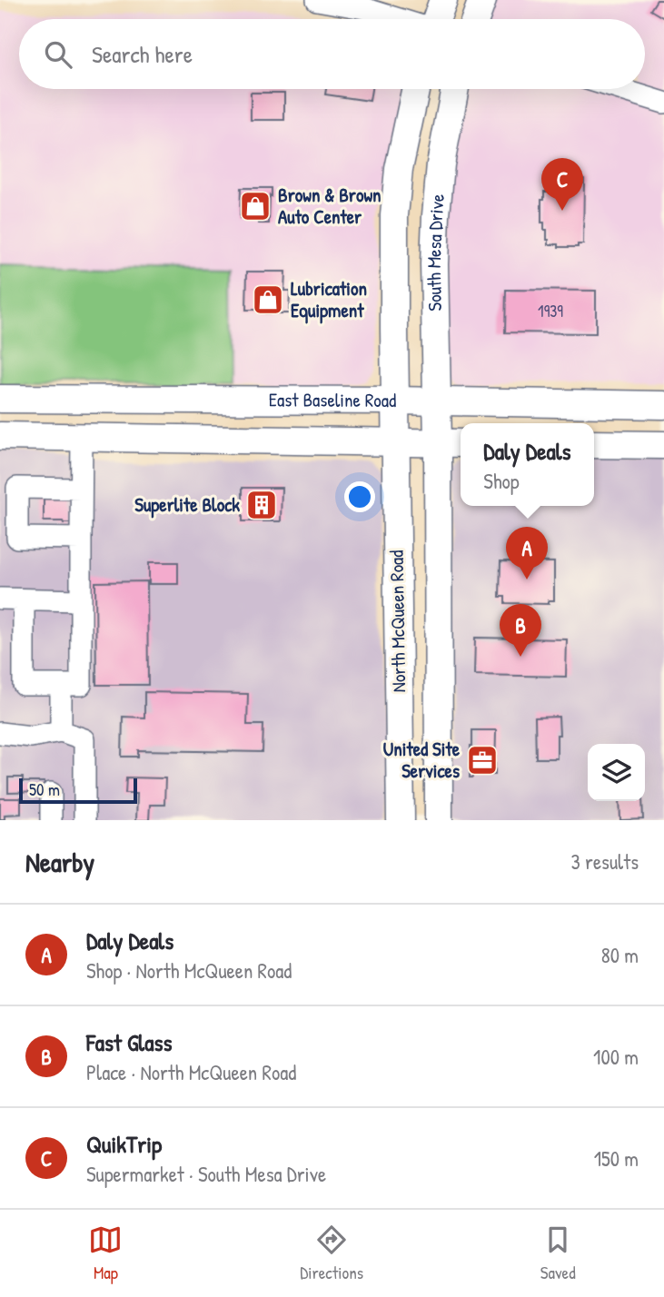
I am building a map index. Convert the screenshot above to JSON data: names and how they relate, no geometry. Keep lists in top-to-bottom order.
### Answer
{
  "streets": {
    "main road": ["South Mesa Drive", "East Baseline Road", "North McQueen Road"]
  },
  "crossings": [
    ["South Mesa Drive", "East Baseline Road"],
    ["South Mesa Drive", "North McQueen Road"],
    ["East Baseline Road", "North McQueen Road"]
  ],
  "places": {
    "shop": ["Brown & Brown Auto Center", "Lubrication Equipment"],
    "building": ["Superlite Block"],
    "office": ["United Site Services"]
  },
  "house_numbers": ["1939"],
  "scale_bar": "50 m",
  "page": {
    "search": "Search here",
    "pins": ["C", "A", "B"],
    "popup": ["Daly Deals", "Shop"],
    "scale": "50 m",
    "heading": ["Nearby", "3 results"],
    "list": [
      {
        "mark": "A",
        "name": "Daly Deals",
        "note": "Shop · North McQueen Road",
        "value": "80 m"
      },
      {
        "mark": "B",
        "name": "Fast Glass",
        "note": "Place · North McQueen Road",
        "value": "100 m"
      },
      {
        "mark": "C",
        "name": "QuikTrip",
        "note": "Supermarket · South Mesa Drive",
        "value": "150 m"
      }
    ],
    "nav": ["Map", "Directions", "Saved"]
  }
}
